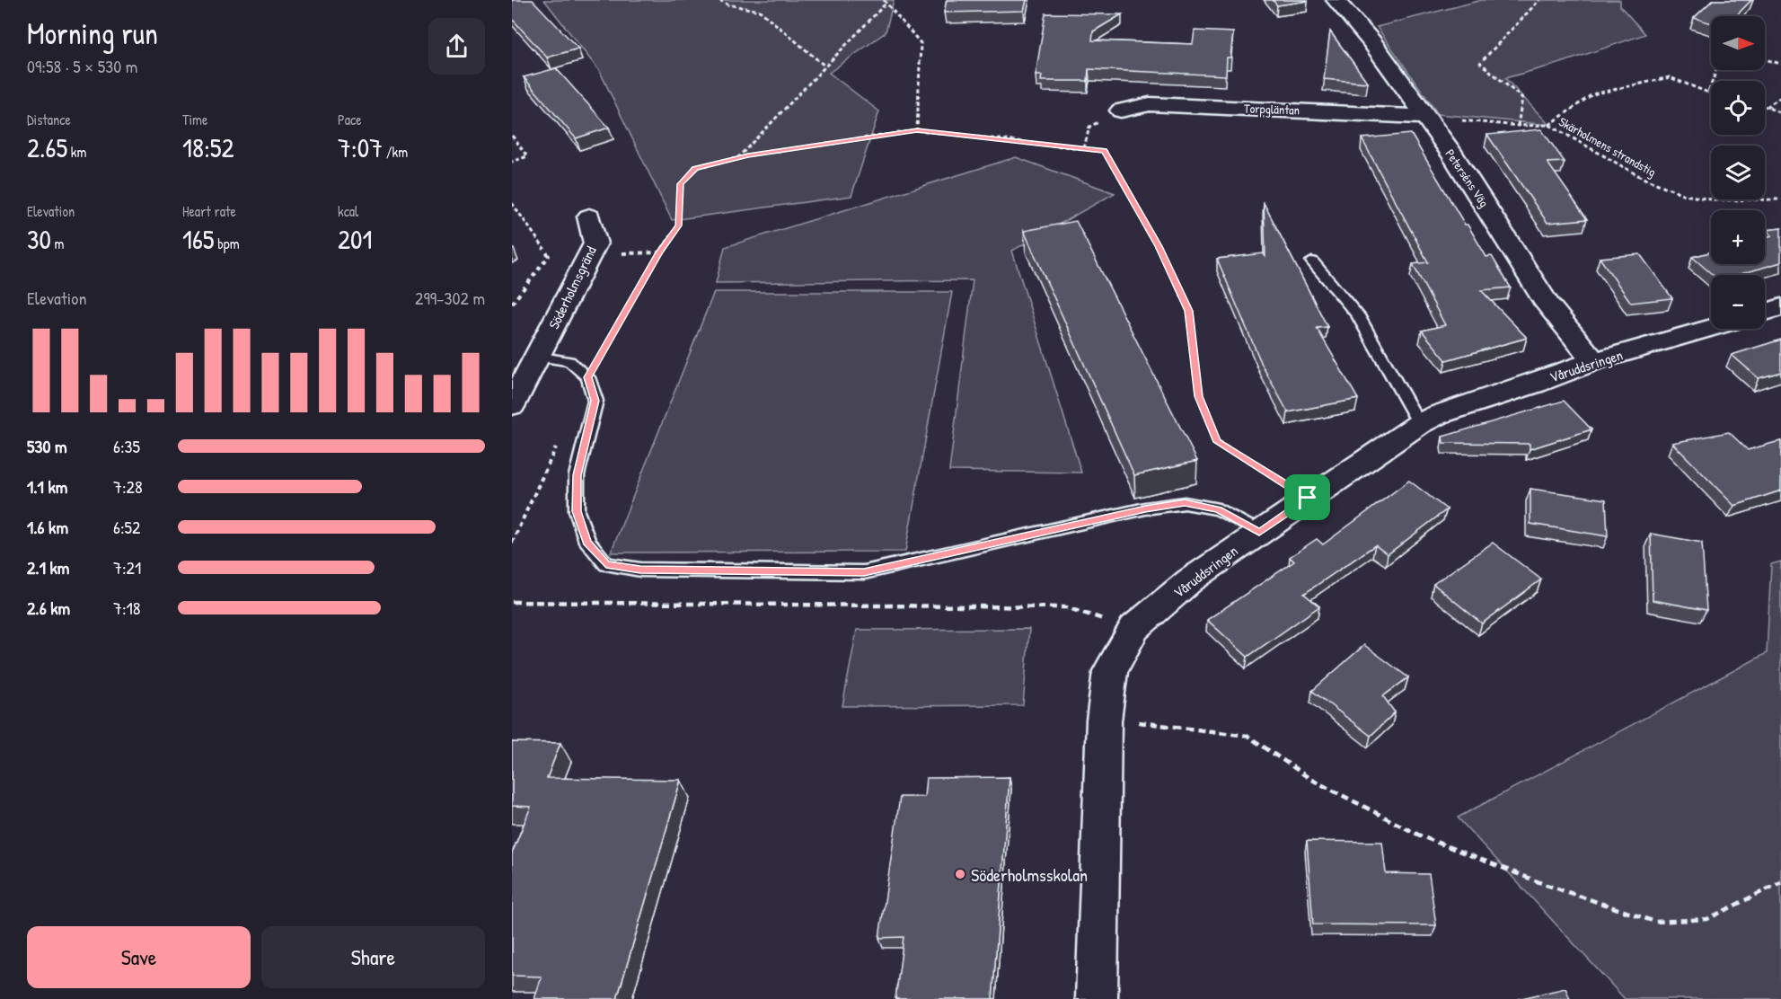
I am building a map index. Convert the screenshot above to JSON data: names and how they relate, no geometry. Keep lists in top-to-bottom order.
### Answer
{
  "streets": {
    "street": [
      "Torpgläntan",
      "Peterséns Väg",
      "Söderholmsgränd",
      "Våruddsringen"
    ],
    "path": ["Skärholmens strandstig"]
  },
  "crossings": [
    ["Torpgläntan", "Skärholmens strandstig"],
    ["Torpgläntan", "Peterséns Väg"],
    ["Skärholmens strandstig", "Peterséns Väg"],
    ["Peterséns Väg", "Våruddsringen"]
  ],
  "places": ["Söderholmsskolan"],
  "north": "right",
  "page": {
    "heading": ["Morning run", "09:58 · 5 × 530 m"],
    "map_buttons": ["+", "−"],
    "stats": [
      ["Distance", "2.65 km"],
      ["Time", "18:52"],
      ["Pace", "7:07 /km"],
      ["Elevation", "30 m"],
      ["Heart rate", "165 bpm"],
      ["kcal", "201"]
    ],
    "chart": ["Elevation", "299–302 m"],
    "list": [
      {
        "name": "530 m",
        "note": "6:35"
      },
      {
        "name": "1.1 km",
        "note": "7:28"
      },
      {
        "name": "1.6 km",
        "note": "6:52"
      },
      {
        "name": "2.1 km",
        "note": "7:21"
      },
      {
        "name": "2.6 km",
        "note": "7:18"
      }
    ],
    "buttons": ["Save", "Share"]
  }
}
